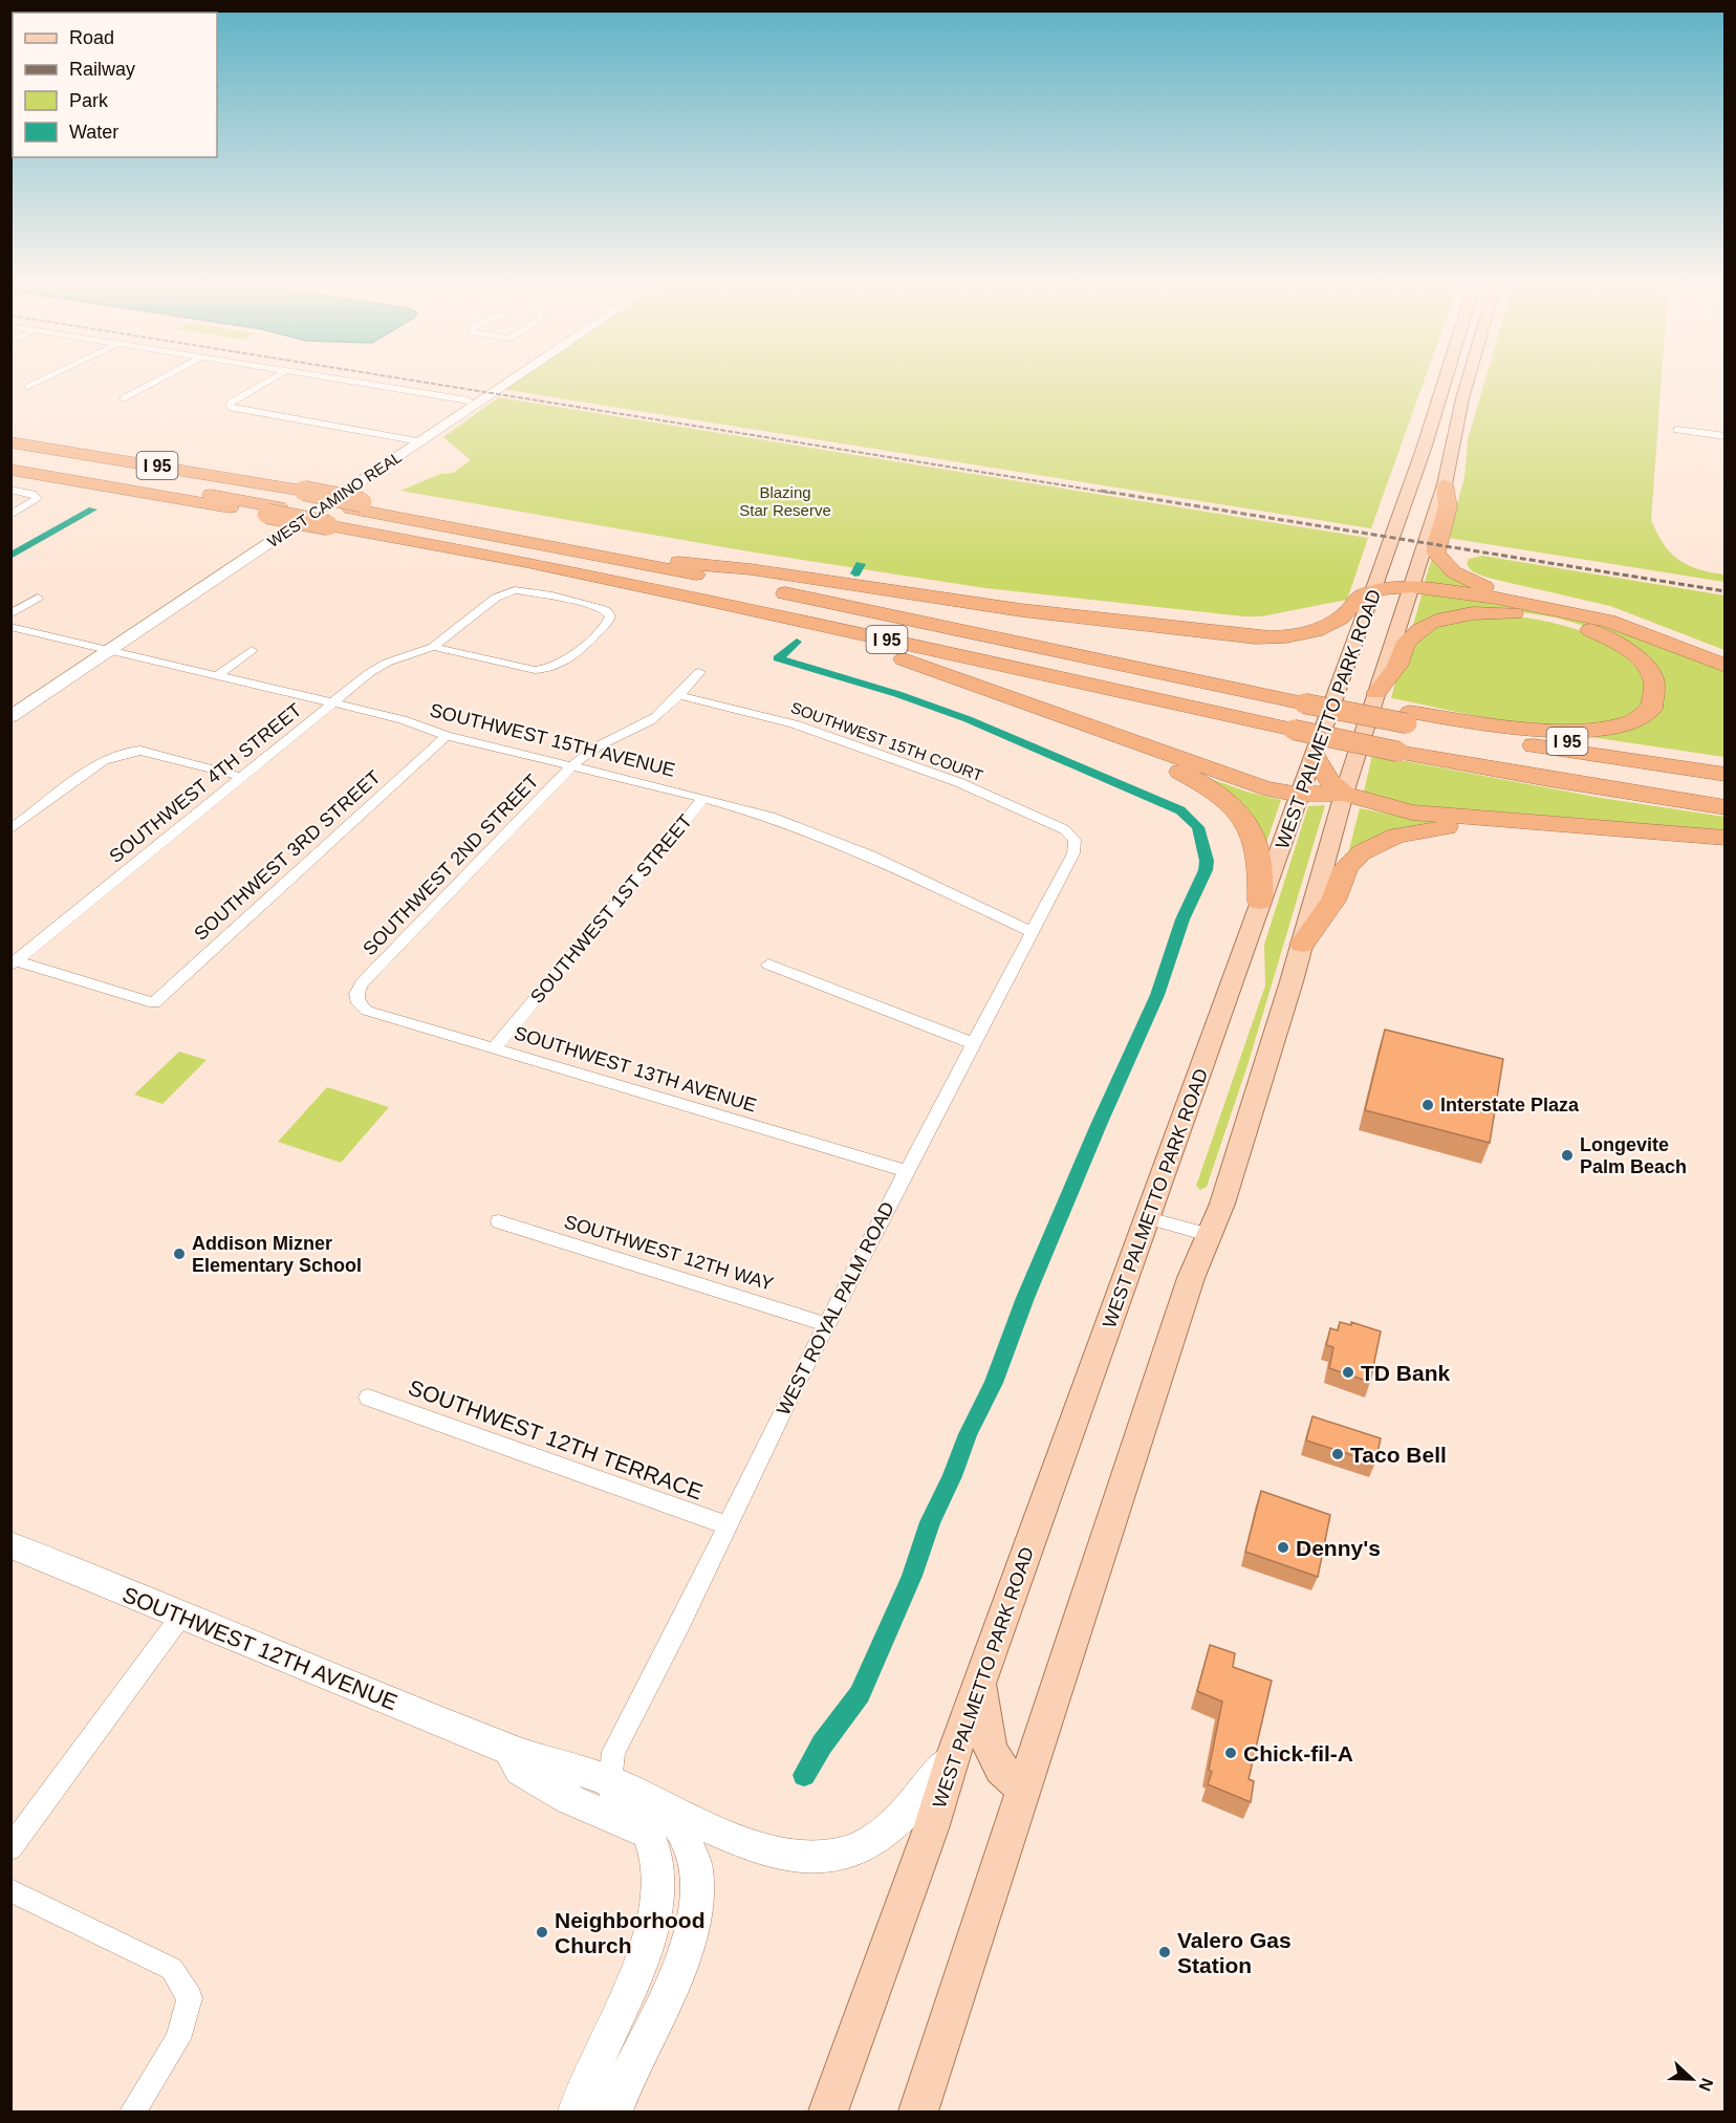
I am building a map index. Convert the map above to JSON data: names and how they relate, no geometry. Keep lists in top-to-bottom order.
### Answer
{
  "streets": {
    "highway": ["I 95"],
    "main road": ["WEST PALMETTO PARK ROAD"],
    "street": [
      "WEST CAMINO REAL",
      "SOUTHWEST 15TH AVENUE",
      "SOUTHWEST 15TH COURT",
      "SOUTHWEST 4TH STREET",
      "SOUTHWEST 3RD STREET",
      "SOUTHWEST 2ND STREET",
      "SOUTHWEST 1ST STREET",
      "SOUTHWEST 13TH AVENUE",
      "SOUTHWEST 12TH WAY",
      "WEST ROYAL PALM ROAD",
      "SOUTHWEST 12TH TERRACE",
      "SOUTHWEST 12TH AVENUE"
    ]
  },
  "crossings": [
    ["WEST CAMINO REAL", "SOUTHWEST 15TH AVENUE"],
    ["SOUTHWEST 15TH AVENUE", "SOUTHWEST 4TH STREET"],
    ["SOUTHWEST 15TH AVENUE", "SOUTHWEST 3RD STREET"],
    ["SOUTHWEST 15TH AVENUE", "SOUTHWEST 2ND STREET"],
    ["SOUTHWEST 15TH AVENUE", "SOUTHWEST 1ST STREET"],
    ["SOUTHWEST 15TH AVENUE", "WEST ROYAL PALM ROAD"],
    ["SOUTHWEST 15TH COURT", "SOUTHWEST 2ND STREET"],
    ["SOUTHWEST 15TH COURT", "WEST ROYAL PALM ROAD"],
    ["SOUTHWEST 4TH STREET", "SOUTHWEST 3RD STREET"],
    ["SOUTHWEST 2ND STREET", "SOUTHWEST 13TH AVENUE"],
    ["SOUTHWEST 1ST STREET", "SOUTHWEST 13TH AVENUE"],
    ["SOUTHWEST 13TH AVENUE", "WEST ROYAL PALM ROAD"],
    ["SOUTHWEST 12TH WAY", "WEST ROYAL PALM ROAD"],
    ["WEST ROYAL PALM ROAD", "SOUTHWEST 12TH TERRACE"],
    ["WEST ROYAL PALM ROAD", "SOUTHWEST 12TH AVENUE"]
  ],
  "parks": ["Blazing Star Reserve"],
  "places": [
    "Interstate Plaza",
    "Longevite Palm Beach",
    "Addison Mizner Elementary School",
    "TD Bank",
    "Taco Bell",
    "Denny's",
    "Chick-fil-A",
    "Neighborhood Church",
    "Valero Gas Station"
  ],
  "legend": [
    "Road",
    "Railway",
    "Park",
    "Water"
  ],
  "north": "right"
}
